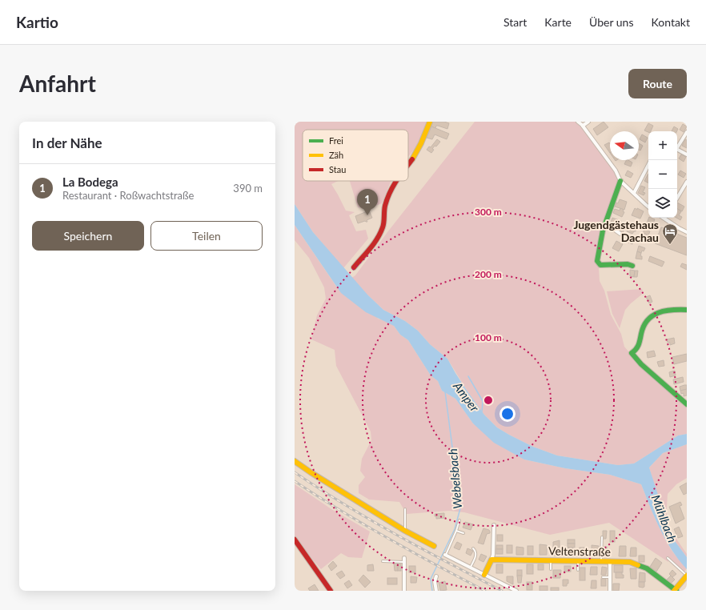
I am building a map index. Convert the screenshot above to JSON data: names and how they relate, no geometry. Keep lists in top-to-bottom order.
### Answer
{
  "streets": {
    "street": ["Veltenstraße"]
  },
  "water": ["Amper", "Webelsbach", "Mühlbach"],
  "places": {
    "hotel": ["Jugendgästehaus Dachau"]
  },
  "legend": ["Frei", "Zäh", "Stau"],
  "north": "left",
  "page": {
    "header": "Kartio",
    "nav": [
      "Start",
      "Karte",
      "Über uns",
      "Kontakt"
    ],
    "buttons": [
      "Route",
      ["Speichern", "Teilen"]
    ],
    "title": "Anfahrt",
    "heading": "In der Nähe",
    "map_buttons": ["+", "−"],
    "list": [
      {
        "mark": "1",
        "name": "La Bodega",
        "note": "Restaurant · Roßwachtstraße",
        "value": "390 m"
      }
    ],
    "pins": "1"
  },
  "rings": ["300 m", "200 m", "100 m"]
}
